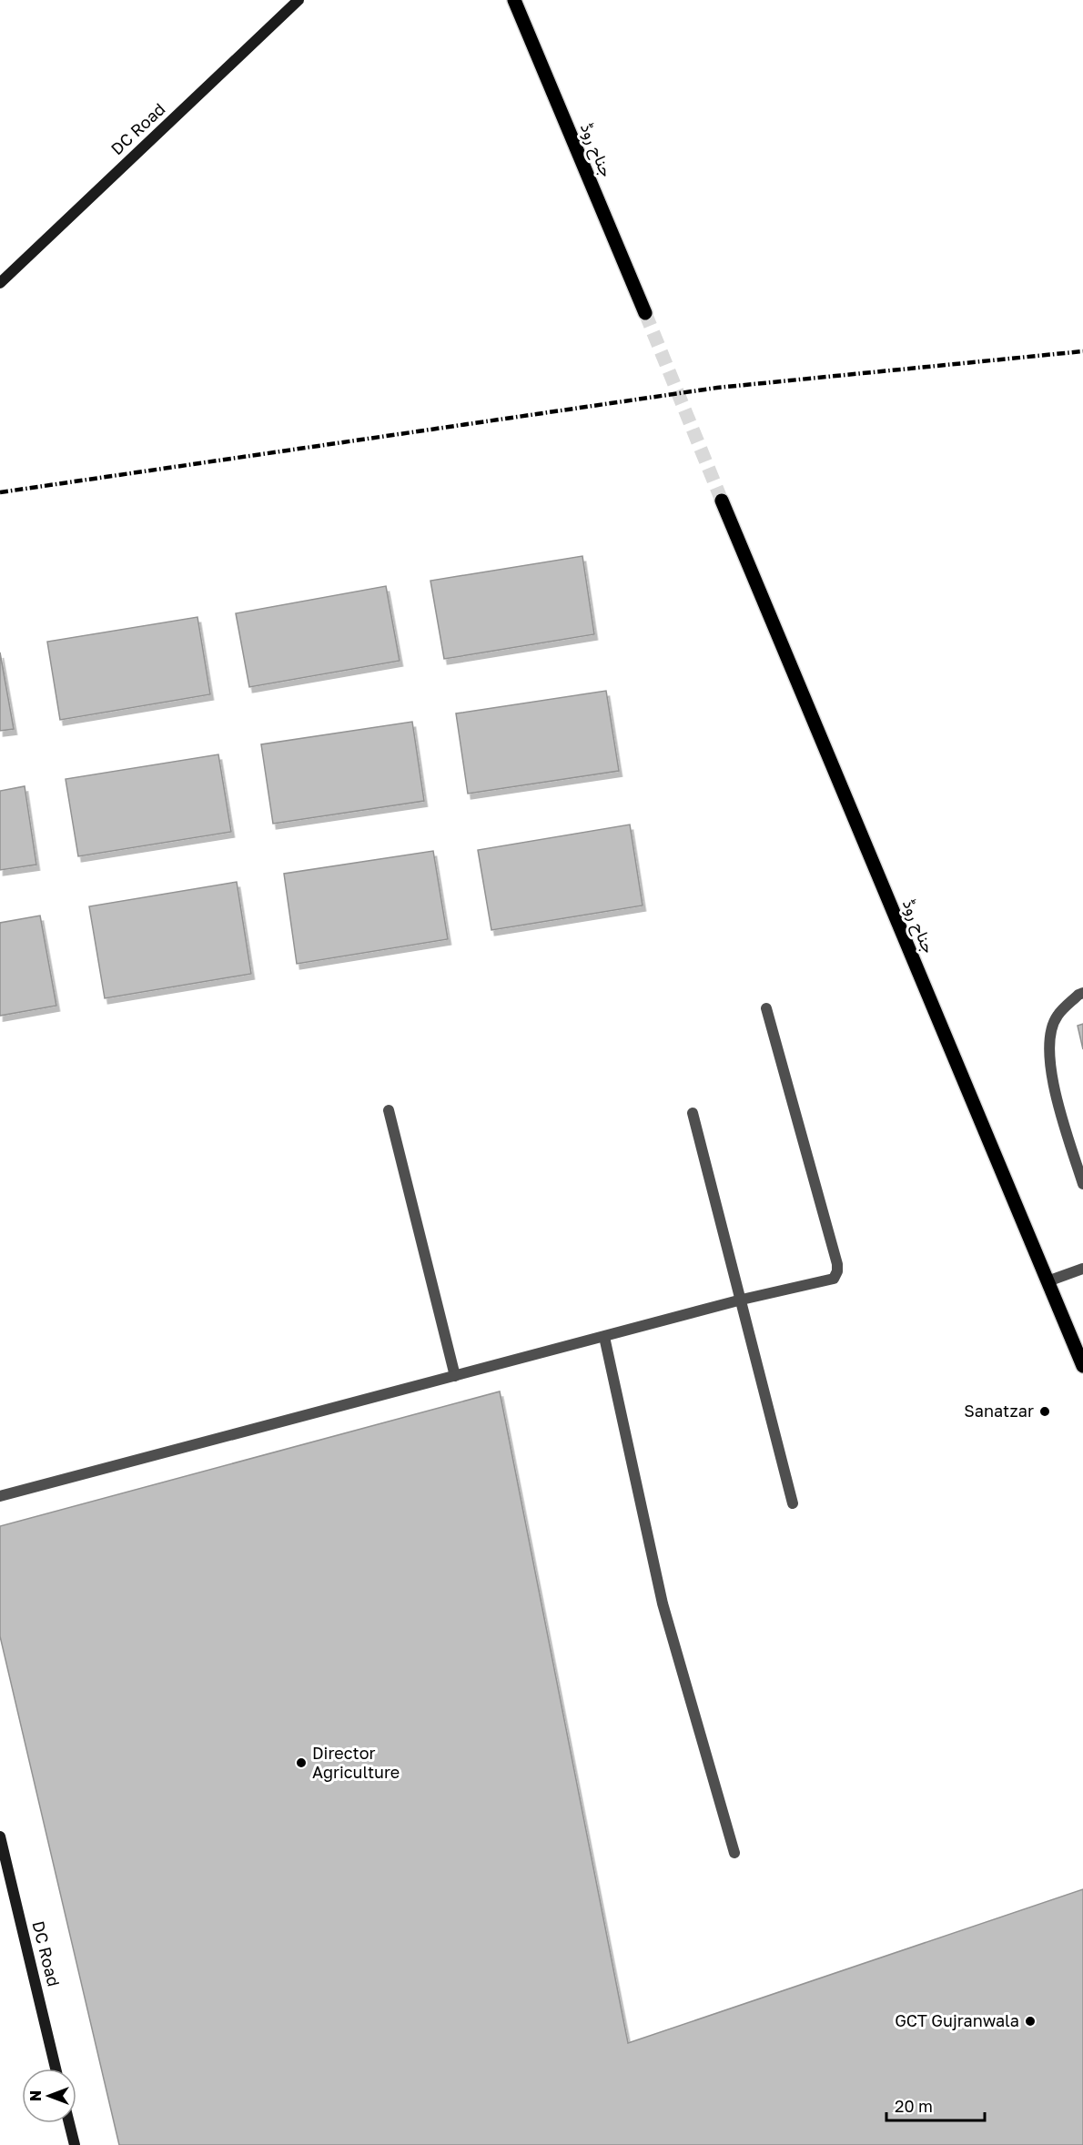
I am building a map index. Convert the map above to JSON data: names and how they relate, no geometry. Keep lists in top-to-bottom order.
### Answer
{
  "streets": {
    "main road": ["DC Road", "جناح روڈ"]
  },
  "places": ["Sanatzar", "Director Agriculture", "GCT Gujranwala"],
  "scale_bar": "20 m",
  "north": "left"
}
